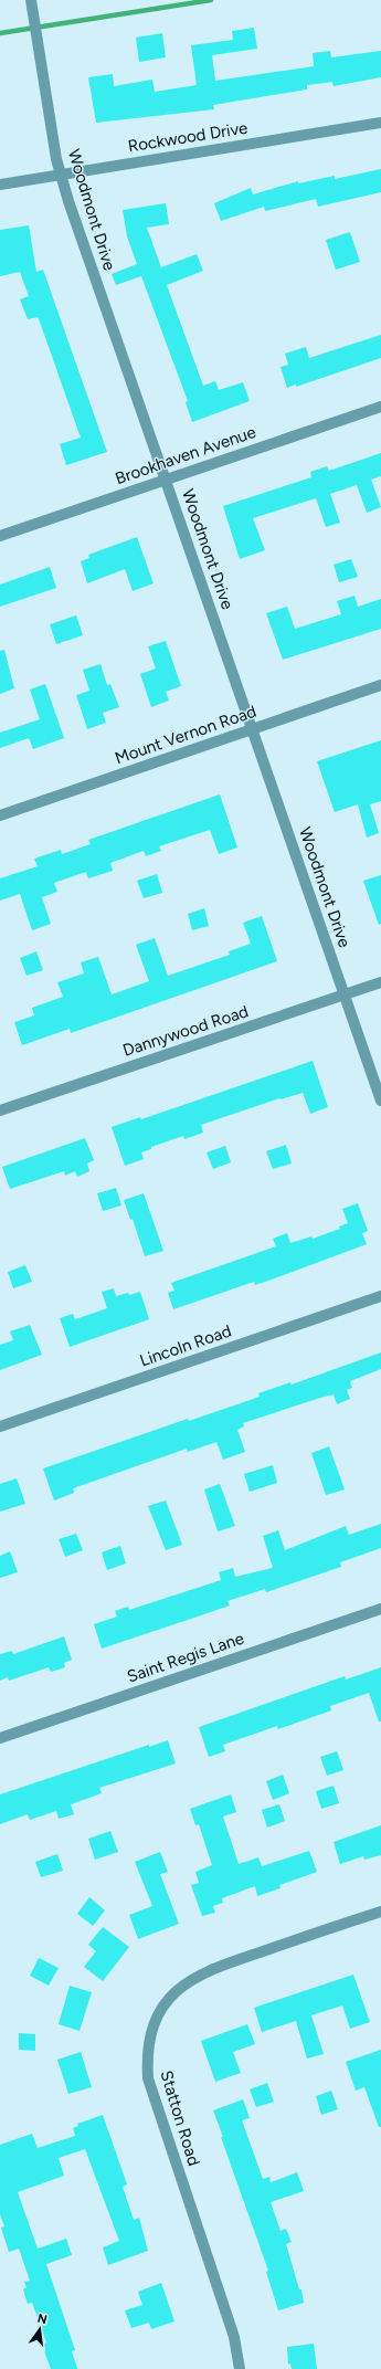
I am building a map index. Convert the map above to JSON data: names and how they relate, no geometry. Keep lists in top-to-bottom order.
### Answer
{
  "streets": {
    "street": [
      "Rockwood Drive",
      "Woodmont Drive",
      "Brookhaven Avenue",
      "Mount Vernon Road",
      "Dannywood Road",
      "Lincoln Road",
      "Saint Regis Lane",
      "Statton Road"
    ]
  },
  "crossings": [
    ["Rockwood Drive", "Woodmont Drive"],
    ["Woodmont Drive", "Brookhaven Avenue"],
    ["Woodmont Drive", "Mount Vernon Road"],
    ["Woodmont Drive", "Dannywood Road"]
  ],
  "north": "top"
}
